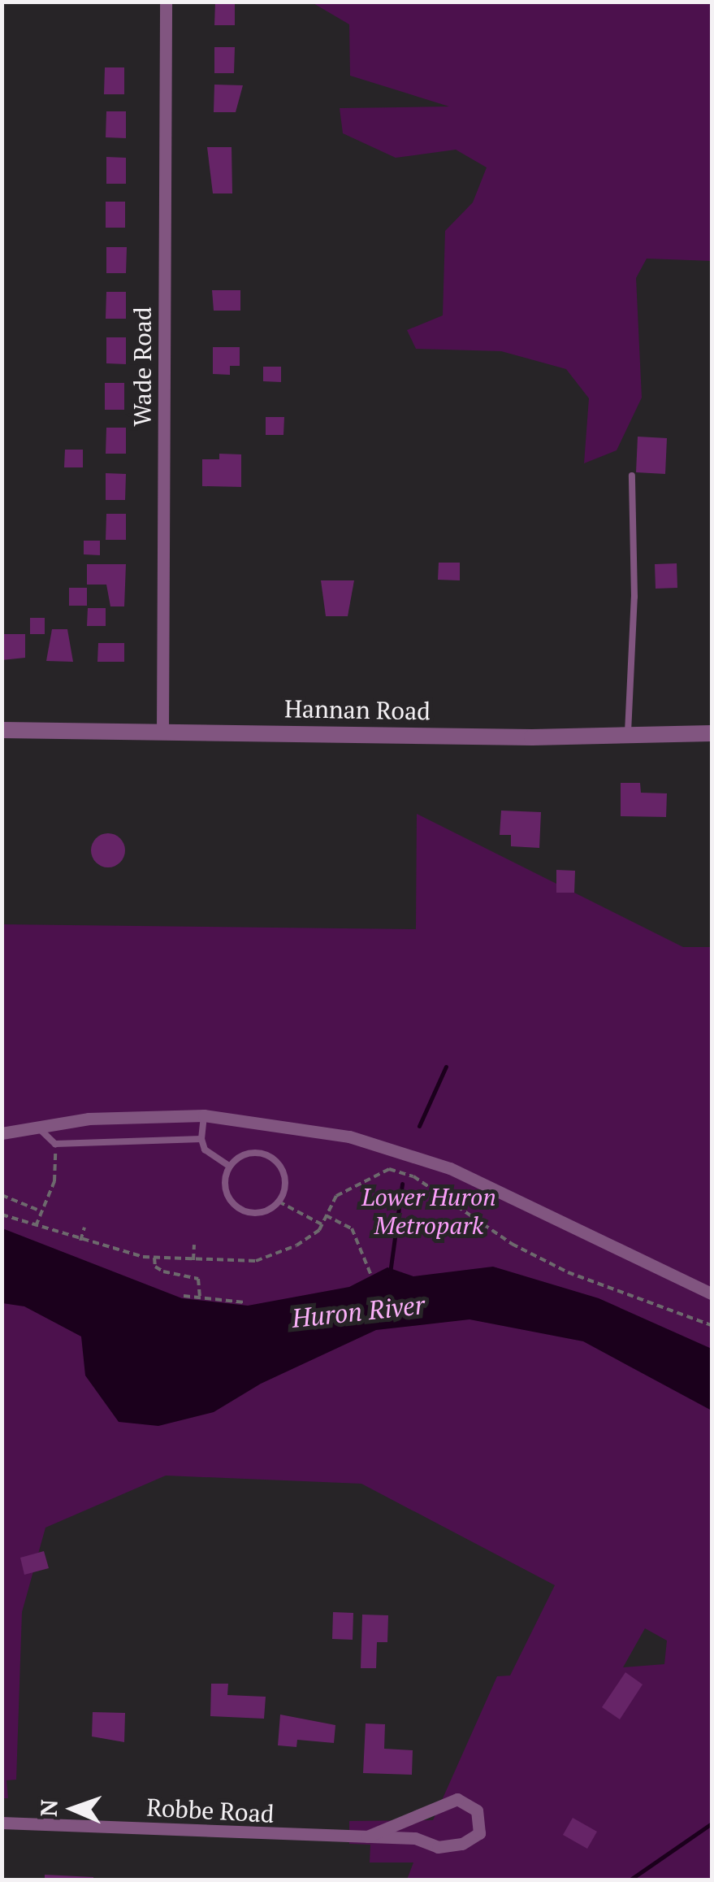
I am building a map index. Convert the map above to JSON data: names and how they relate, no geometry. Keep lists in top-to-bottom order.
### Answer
{
  "streets": {
    "street": ["Wade Road", "Hannan Road", "Robbe Road"]
  },
  "crossings": [
    ["Wade Road", "Hannan Road"]
  ],
  "water": ["Huron River"],
  "parks": ["Lower Huron Metropark"],
  "north": "left"
}
